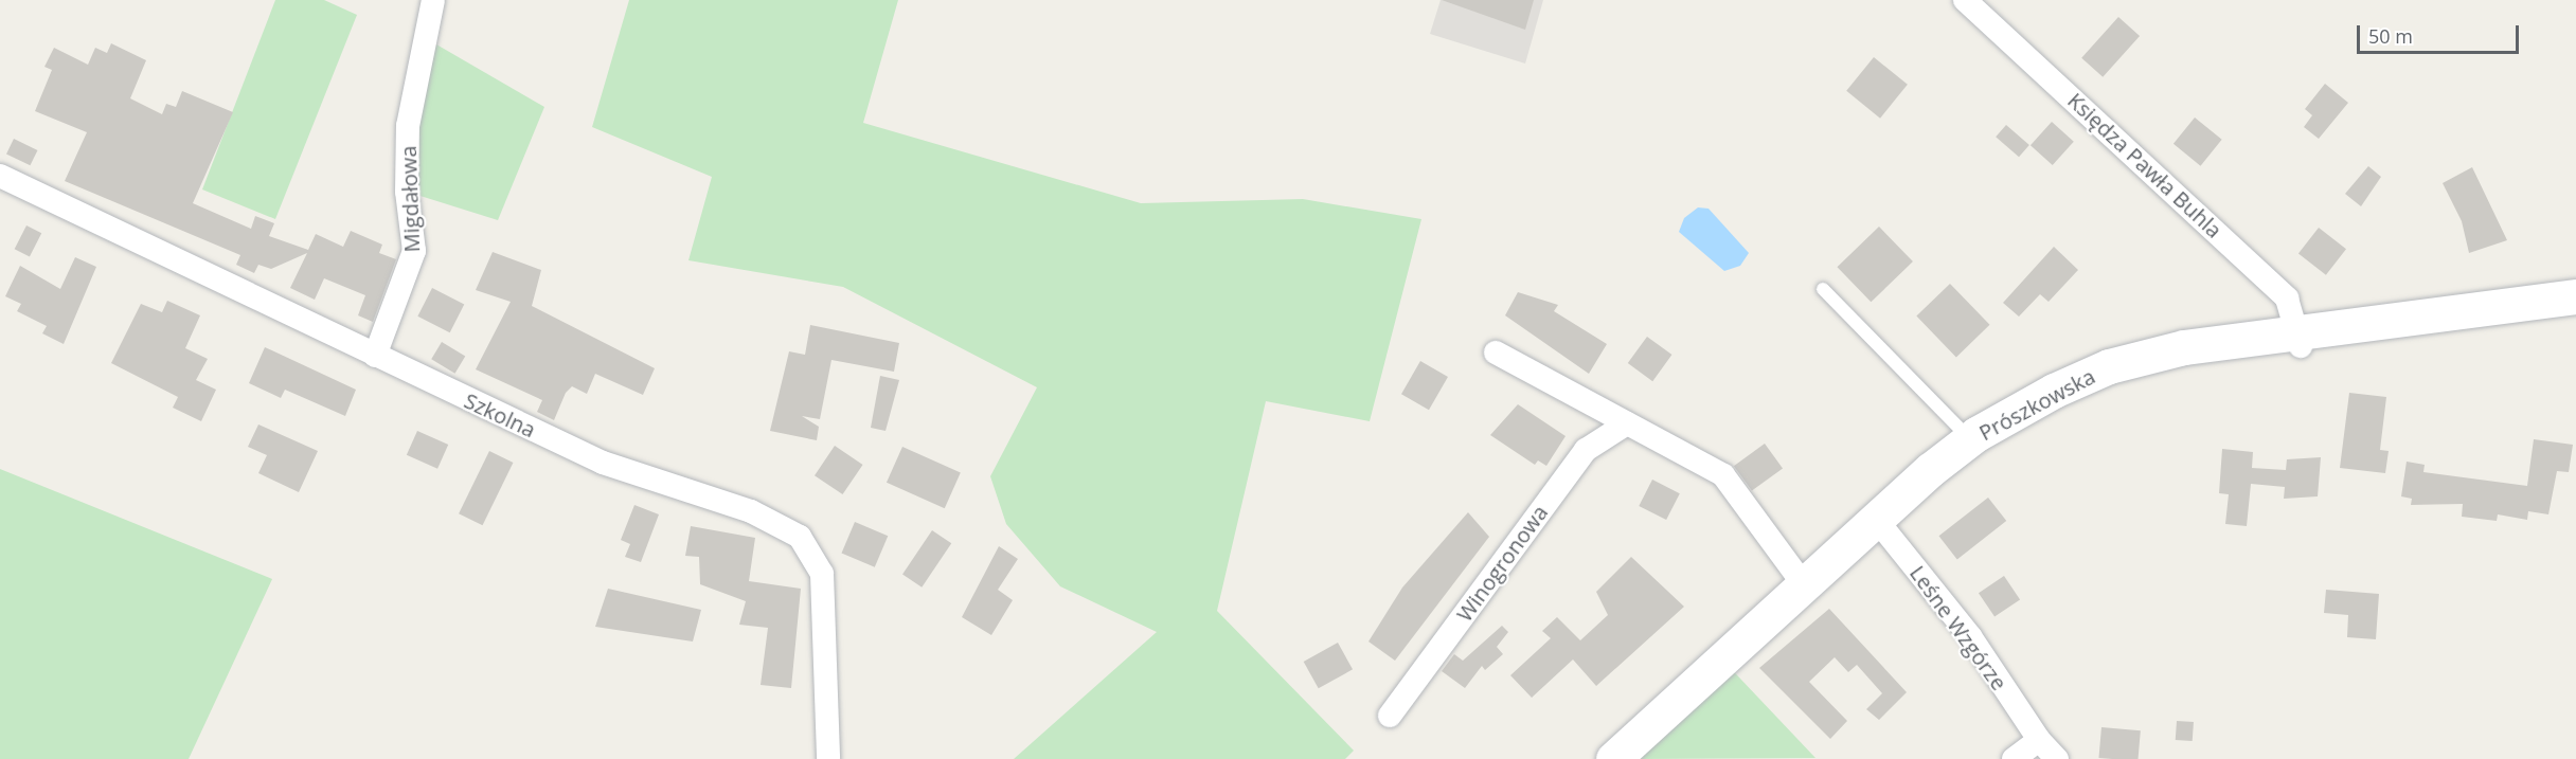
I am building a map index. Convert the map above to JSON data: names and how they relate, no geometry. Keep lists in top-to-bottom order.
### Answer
{
  "streets": {
    "main road": ["Prószkowska"],
    "street": [
      "Księdza Pawła Buhla",
      "Migdałowa",
      "Szkolna",
      "Winogronowa",
      "Leśne Wzgórze"
    ]
  },
  "crossings": [
    ["Księdza Pawła Buhla", "Prószkowska"],
    ["Migdałowa", "Szkolna"],
    ["Prószkowska", "Leśne Wzgórze"]
  ],
  "scale_bar": "50 m"
}
